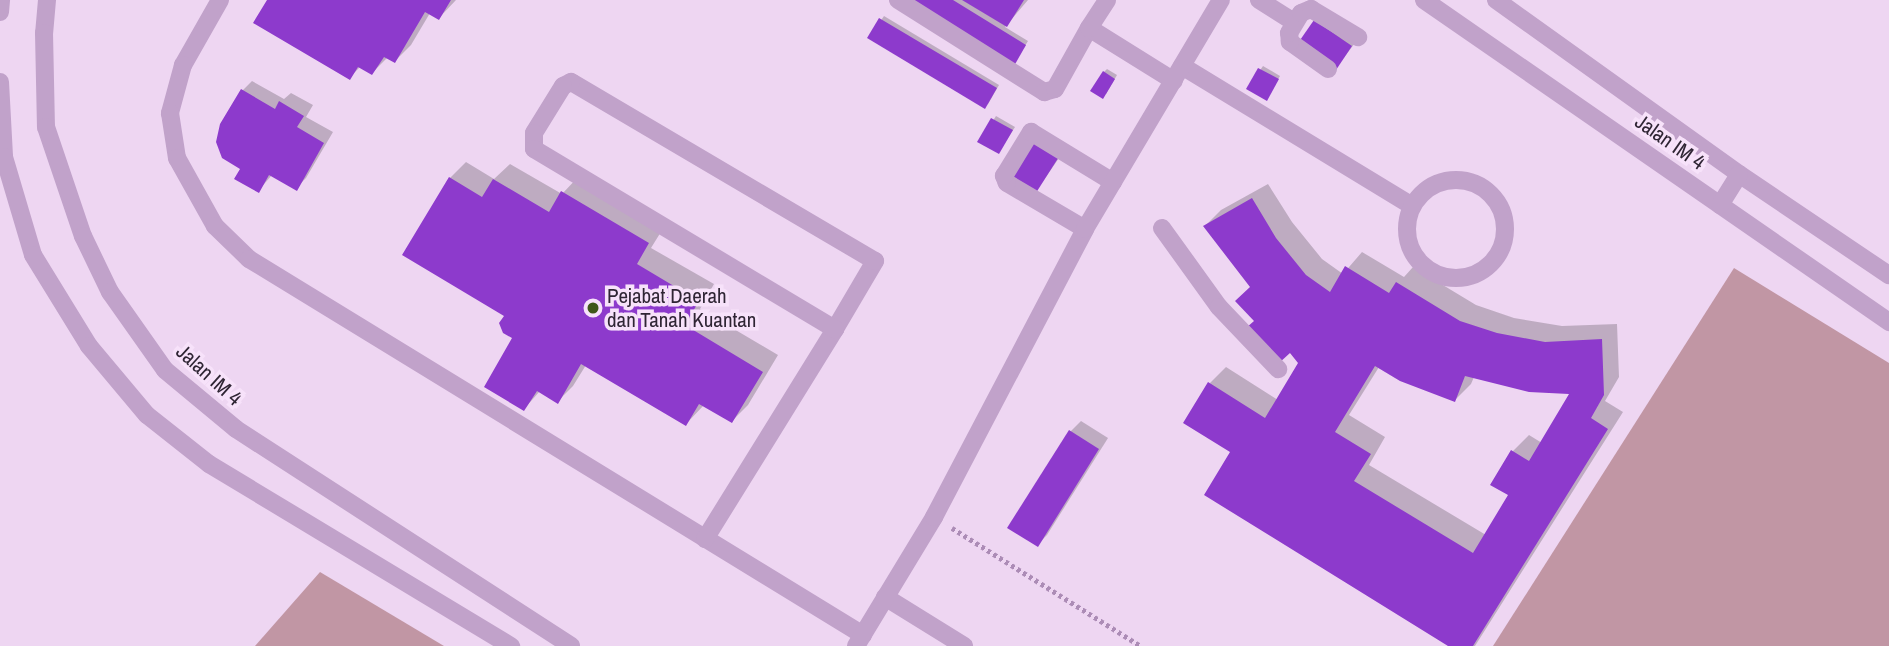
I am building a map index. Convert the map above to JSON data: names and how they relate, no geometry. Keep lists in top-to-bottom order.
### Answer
{
  "streets": {
    "street": ["Jalan IM 4"]
  },
  "places": ["Pejabat Daerah dan Tanah Kuantan"]
}
